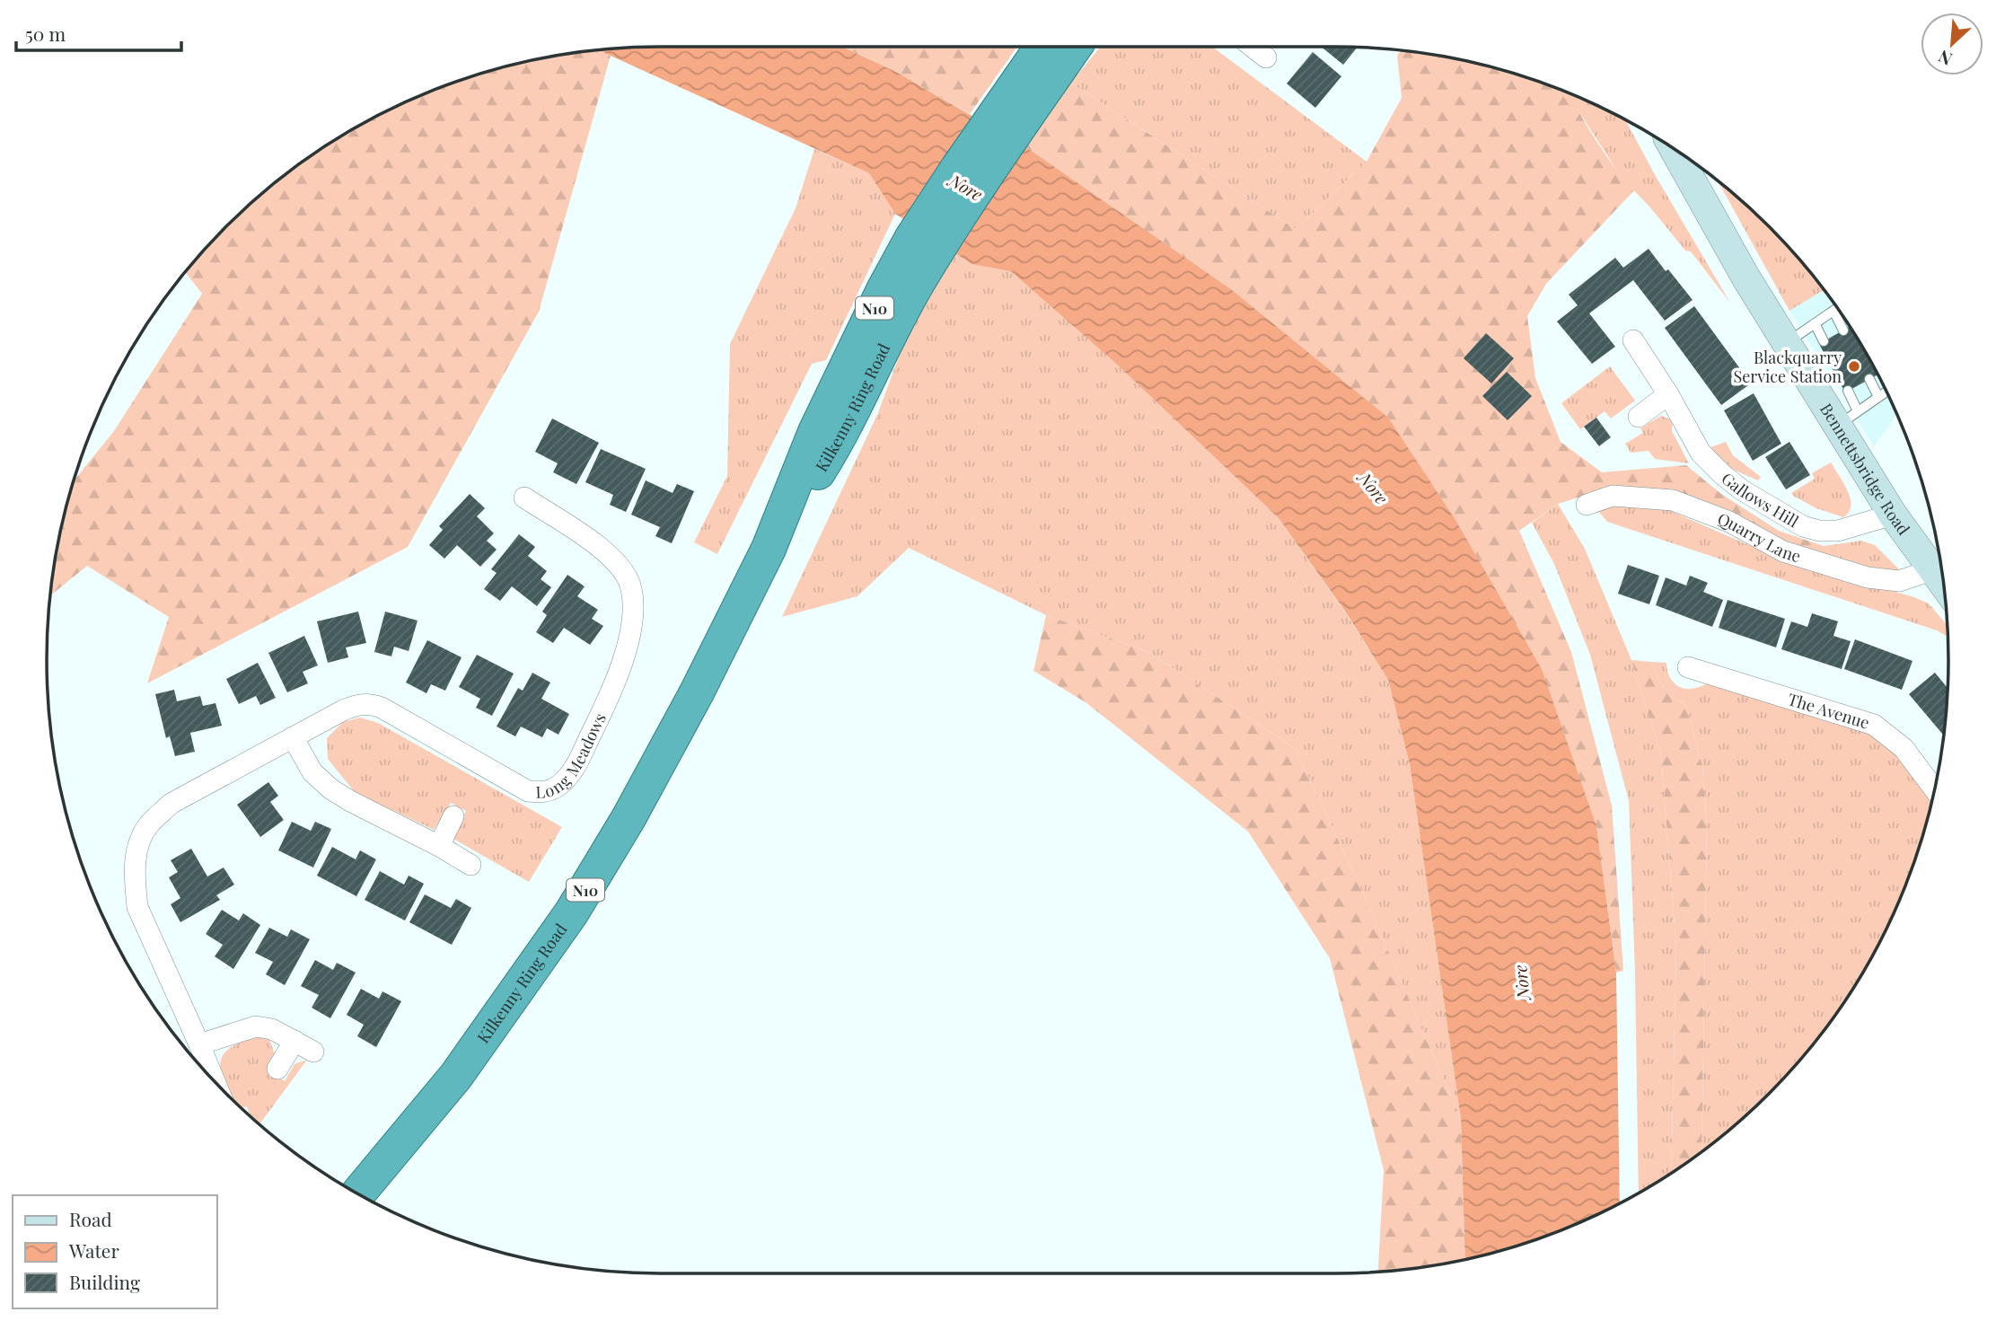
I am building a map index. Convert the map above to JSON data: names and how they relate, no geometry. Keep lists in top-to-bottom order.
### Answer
{
  "streets": {
    "highway": ["N10", "Kilkenny Ring Road"],
    "main road": ["Bennettsbridge Road"],
    "street": [
      "Gallows Hill",
      "Quarry Lane",
      "The Avenue",
      "Long Meadows"
    ]
  },
  "crossings": [
    ["Bennettsbridge Road", "Gallows Hill"],
    ["Bennettsbridge Road", "Quarry Lane"]
  ],
  "water": ["Nore"],
  "places": ["Blackquarry Service Station"],
  "legend": ["Road", "Water", "Building"],
  "scale_bar": "50 m",
  "north": "bottom left"
}
